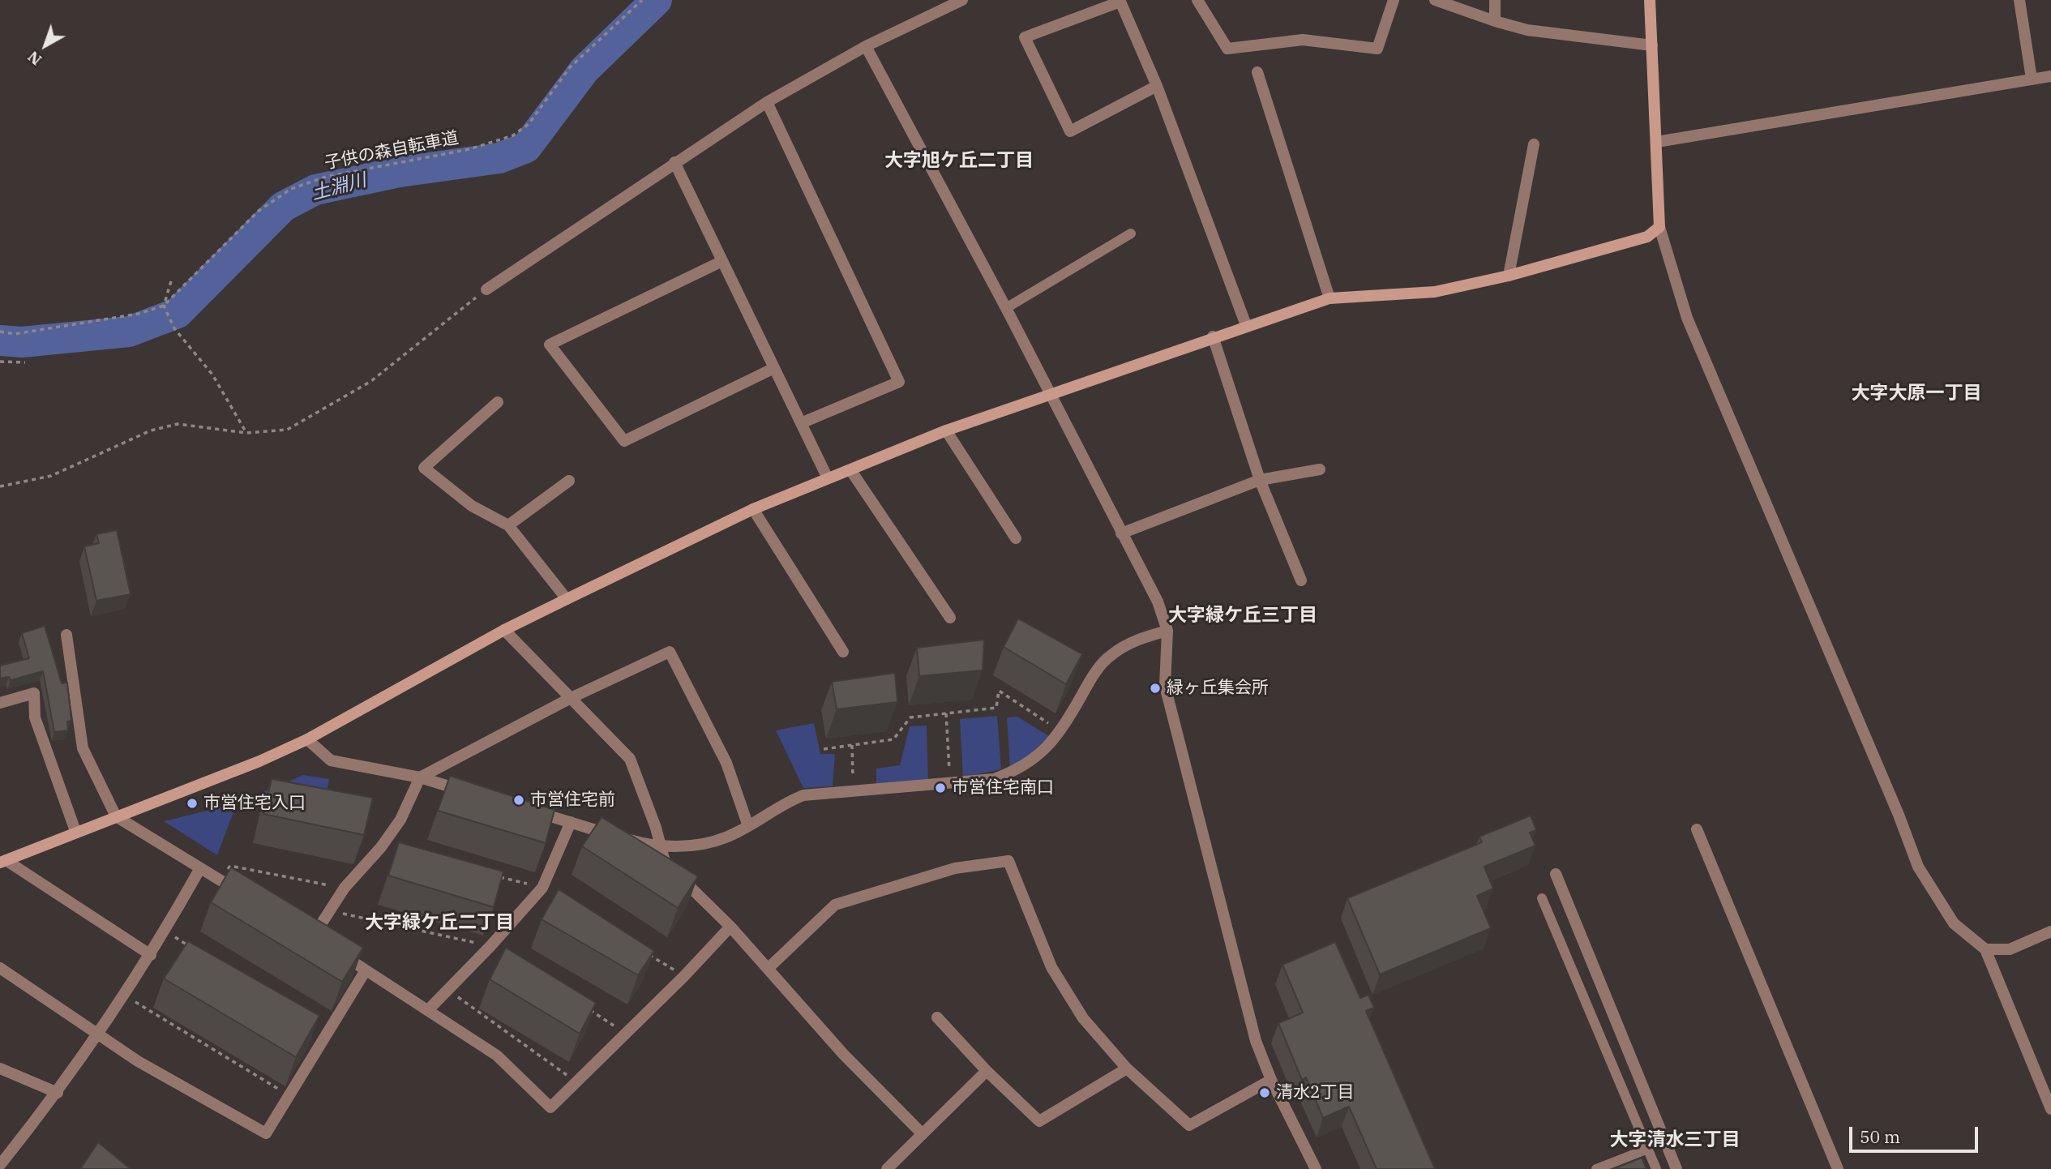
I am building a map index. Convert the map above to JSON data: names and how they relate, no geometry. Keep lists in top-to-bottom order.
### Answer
{
  "streets": {
    "path": ["子供の森自転車道"]
  },
  "districts": [
    "大字旭ケ丘二丁目",
    "大字大原一丁目",
    "大字緑ケ丘三丁目",
    "大字緑ケ丘二丁目",
    "大字清水三丁目"
  ],
  "water": ["土淵川"],
  "places": [
    "緑ヶ丘集会所",
    "市営住宅南口",
    "市営住宅前",
    "市営住宅入口",
    "清水2丁目"
  ],
  "scale_bar": "50 m",
  "north": "bottom left"
}
